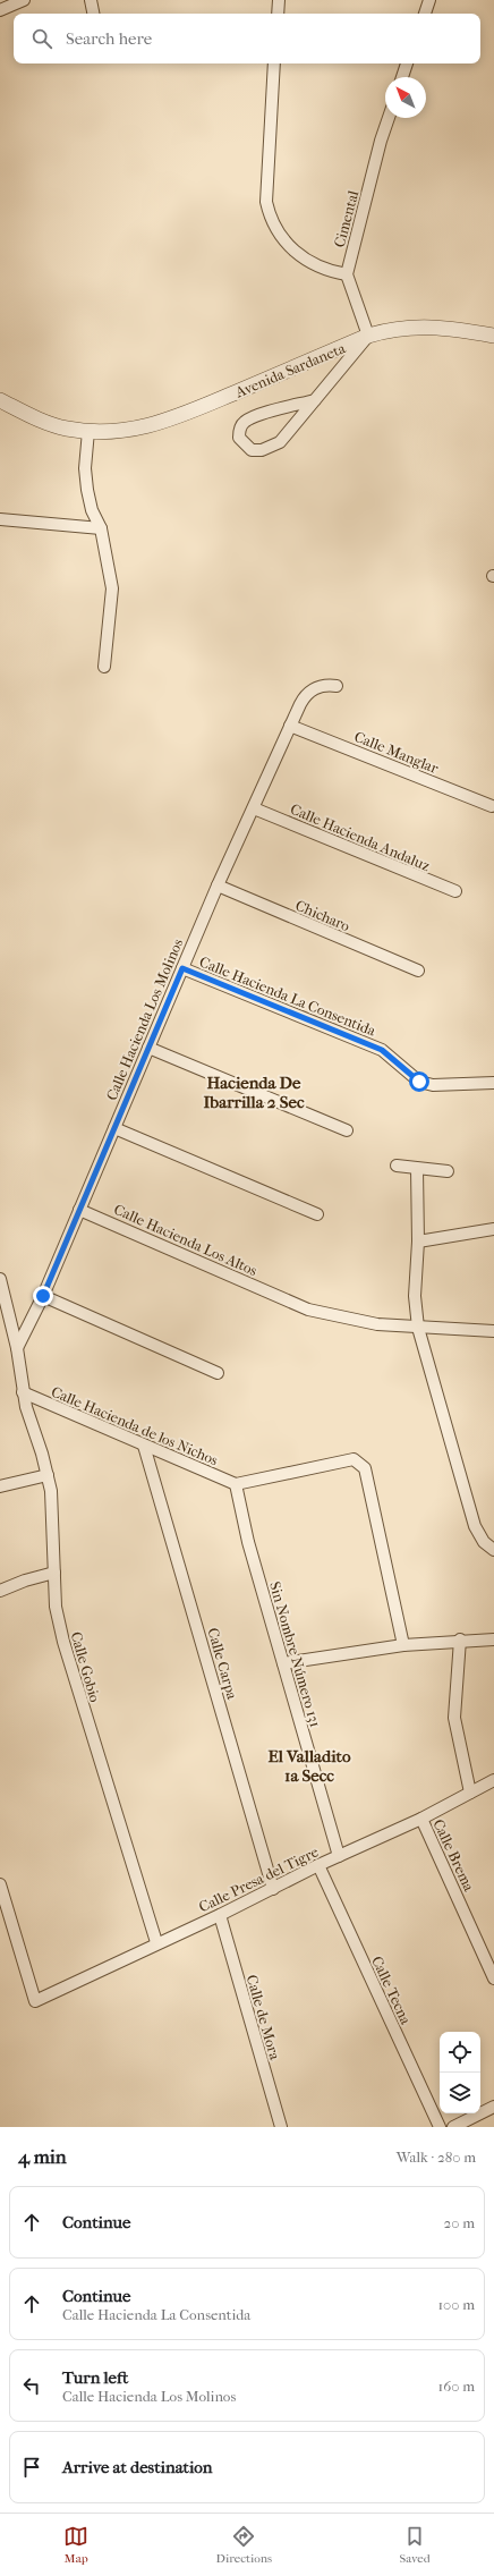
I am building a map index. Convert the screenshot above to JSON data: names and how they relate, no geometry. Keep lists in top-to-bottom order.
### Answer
{
  "streets": {
    "street": [
      "Cimental",
      "Avenida Sardaneta",
      "Calle Manglar",
      "Calle Hacienda Andaluz",
      "Chicharo",
      "Calle Hacienda La Consentida",
      "Calle Hacienda Los Molinos",
      "Calle Hacienda Los Altos",
      "Calle Hacienda de los Nichos",
      "Sin Nombre Número 131",
      "Calle Carpa",
      "Calle Gobio",
      "Calle Brema",
      "Calle Presa del Tigre",
      "Calle Tecna",
      "Calle de Mora"
    ]
  },
  "crossings": [
    ["Calle Manglar", "Calle Hacienda Los Molinos"],
    ["Calle Hacienda Andaluz", "Calle Hacienda Los Molinos"],
    ["Chicharo", "Calle Hacienda Los Molinos"],
    ["Calle Hacienda La Consentida", "Calle Hacienda Los Molinos"],
    ["Calle Hacienda Los Molinos", "Calle Hacienda Los Altos"],
    ["Calle Hacienda Los Molinos", "Calle Gobio"],
    ["Calle Hacienda de los Nichos", "Sin Nombre Número 131"],
    ["Calle Hacienda de los Nichos", "Calle Carpa"],
    ["Calle Hacienda de los Nichos", "Calle Gobio"],
    ["Sin Nombre Número 131", "Calle Presa del Tigre"],
    ["Calle Carpa", "Calle Presa del Tigre"],
    ["Calle Gobio", "Calle Presa del Tigre"],
    ["Calle Brema", "Calle Presa del Tigre"],
    ["Calle Presa del Tigre", "Calle Tecna"],
    ["Calle Presa del Tigre", "Calle de Mora"]
  ],
  "districts": ["Hacienda De Ibarrilla 2 Sec", "El Valladito 1a Secc"],
  "north": "top left",
  "page": {
    "search": "Search here",
    "heading": ["4 min", "Walk · 280 m"],
    "list": [
      ["Continue", "20 m"],
      ["Continue", "Calle Hacienda La Consentida", "100 m"],
      ["Turn left", "Calle Hacienda Los Molinos", "160 m"],
      "Arrive at destination"
    ],
    "nav": ["Map", "Directions", "Saved"]
  }
}
